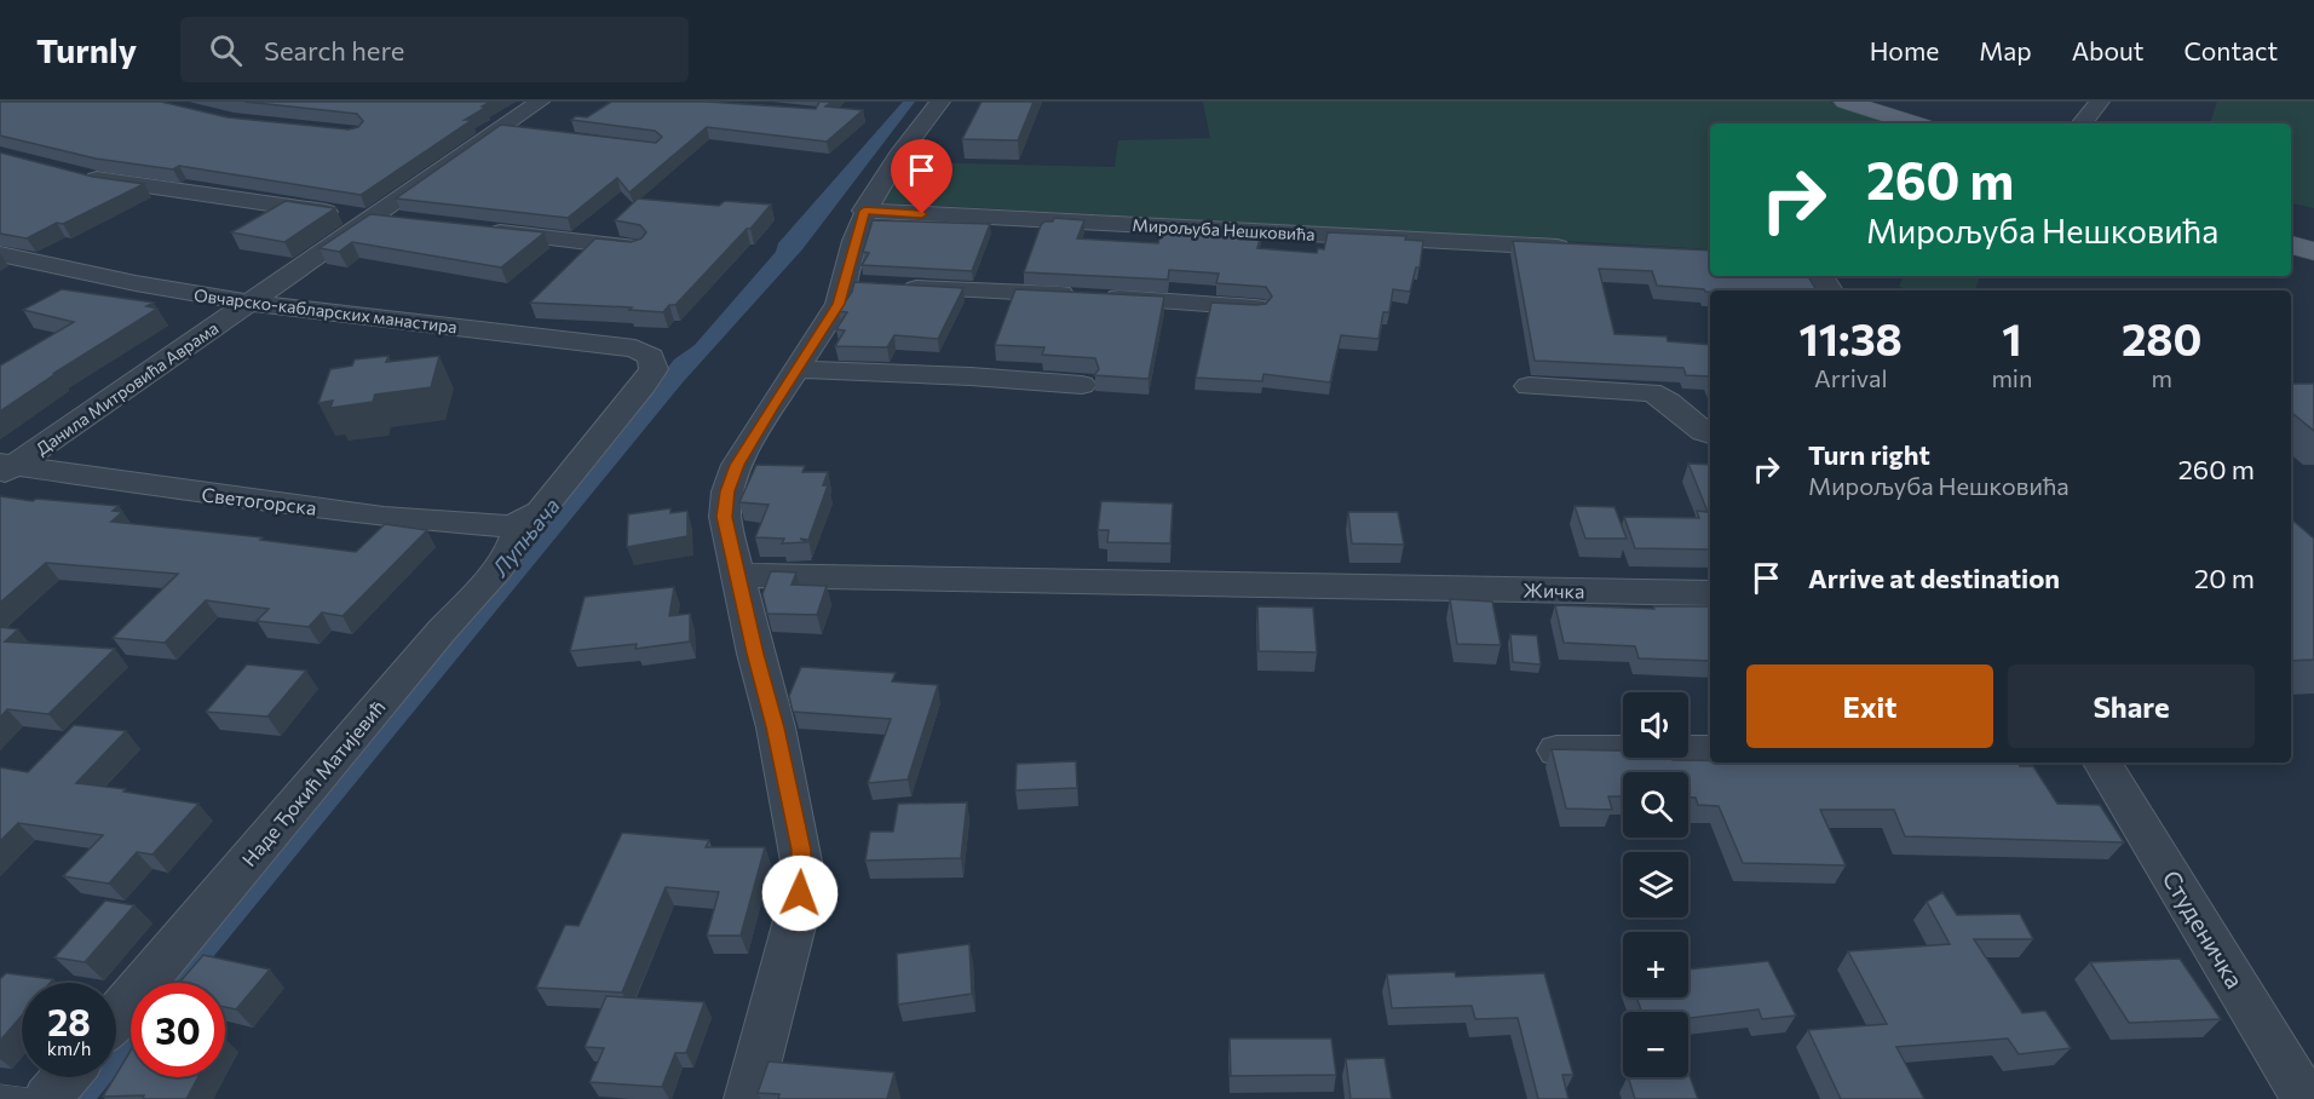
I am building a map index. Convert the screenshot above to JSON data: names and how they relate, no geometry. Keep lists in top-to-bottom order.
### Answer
{
  "streets": {
    "street": [
      "Мирољуба Нешковића",
      "Овчарско-кабларских манастира",
      "Данила Митровића Аврама",
      "Светогорска",
      "Жичка",
      "Наде Ђокић Матијевић",
      "Студеничка"
    ]
  },
  "crossings": [
    ["Овчарско-кабларских манастира", "Данила Митровића Аврама"],
    ["Овчарско-кабларских манастира", "Светогорска"],
    ["Овчарско-кабларских манастира", "Наде Ђокић Матијевић"],
    ["Данила Митровића Аврама", "Светогорска"],
    ["Светогорска", "Наде Ђокић Матијевић"]
  ],
  "water": ["Лупњача"],
  "page": {
    "header": "Turnly",
    "search": "Search here",
    "nav": [
      "Home",
      "Map",
      "About",
      "Contact"
    ],
    "turn": ["260 m", "Мирољуба Нешковића"],
    "eta": [
      "11:38",
      "Arrival",
      "1",
      "min",
      "280",
      "m"
    ],
    "list": [
      {
        "name": "Turn right",
        "note": "Мирољуба Нешковића",
        "value": "260 m"
      },
      {
        "name": "Arrive at destination",
        "value": "20 m"
      }
    ],
    "buttons": ["Exit", "Share"],
    "map_buttons": ["+", "−"],
    "speed": "28 km/h",
    "limit": "30"
  }
}
